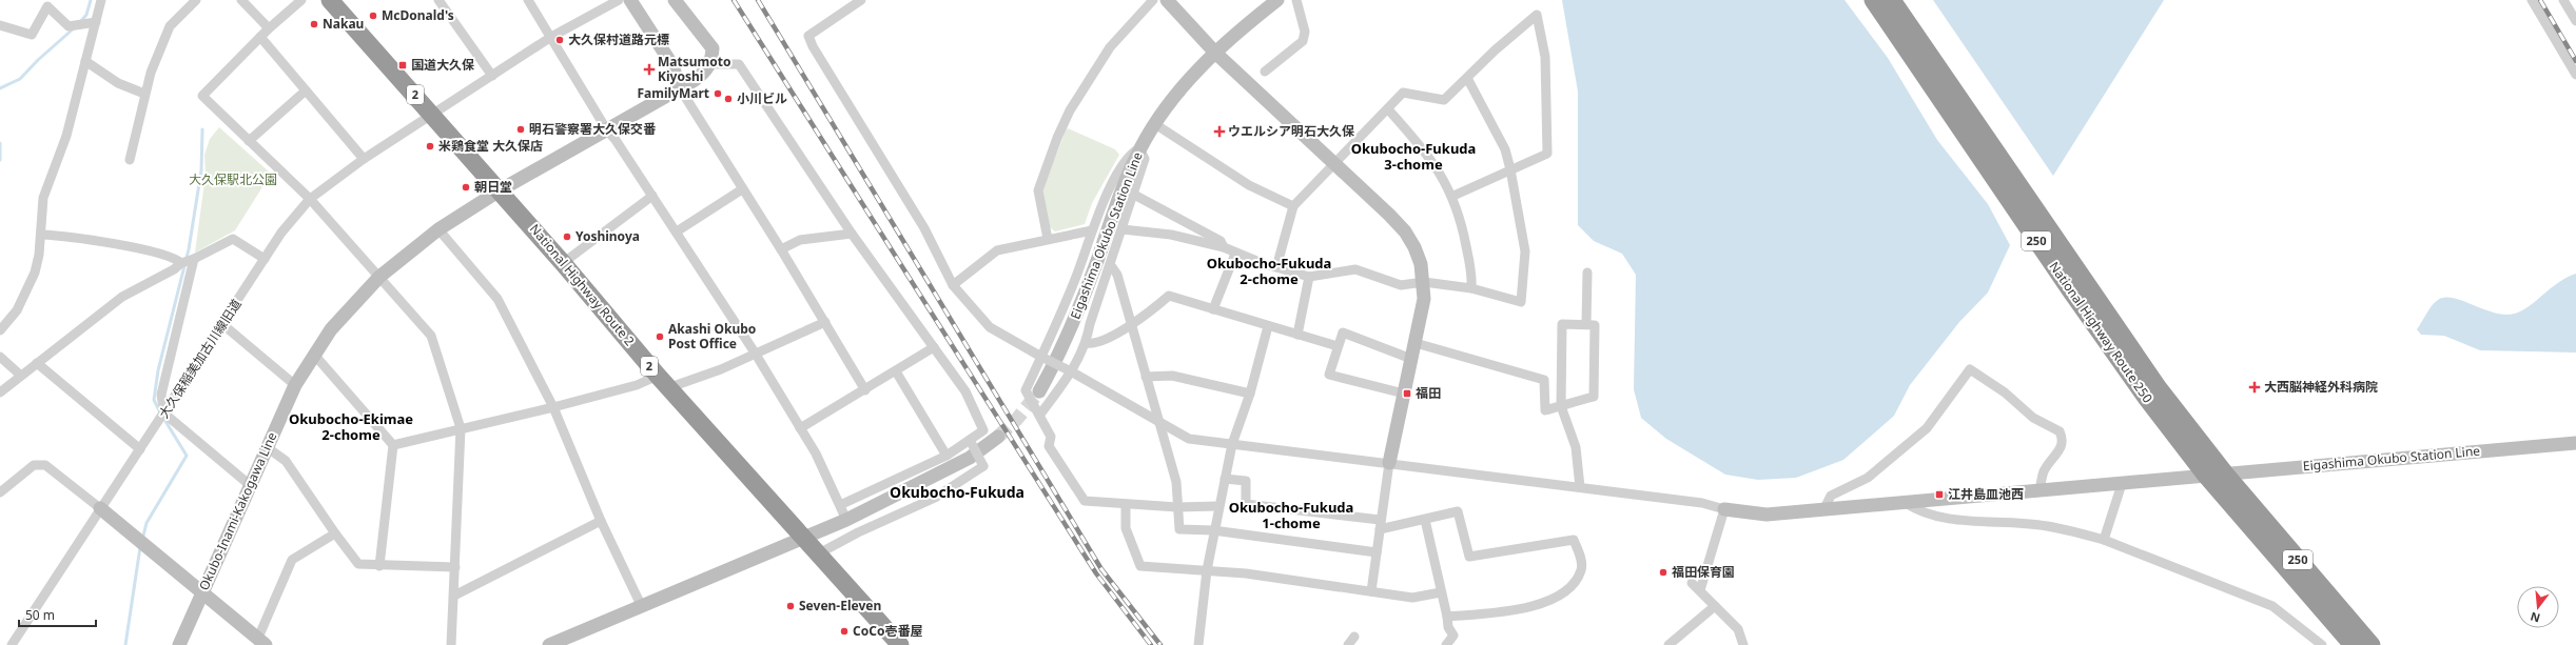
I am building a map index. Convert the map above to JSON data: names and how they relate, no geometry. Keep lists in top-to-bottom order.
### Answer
{
  "streets": {
    "highway": [
      "2",
      "250",
      "National Highway Route 2",
      "National Highway Route 250"
    ],
    "main road": ["Eigashima Okubo Station Line", "Okubo-Inami-Kakogawa Line"],
    "street": ["大久保稲美加古川線旧道"]
  },
  "crossings": [
    ["Eigashima Okubo Station Line", "National Highway Route 250"],
    ["National Highway Route 2", "大久保稲美加古川線旧道"],
    ["National Highway Route 2", "Okubo-Inami-Kakogawa Line"]
  ],
  "districts": [
    "Okubocho-Fukuda 3-chome",
    "Okubocho-Fukuda 2-chome",
    "Okubocho-Ekimae 2-chome",
    "Okubocho-Fukuda",
    "Okubocho-Fukuda 1-chome"
  ],
  "parks": ["大久保駅北公園"],
  "places": {
    "other": [
      "McDonald's",
      "Nakau",
      "大久保村道路元標",
      "FamilyMart",
      "小川ビル",
      "明石警察署大久保交番",
      "米鶏食堂 大久保店",
      "朝日堂",
      "Yoshinoya",
      "Akashi Okubo Post Office",
      "福田保育園",
      "Seven-Eleven",
      "CoCo壱番屋"
    ],
    "transit": ["国道大久保", "福田", "江井島皿池西"],
    "health": ["Matsumoto Kiyoshi", "ウエルシア明石大久保", "大西脳神経外科病院"]
  },
  "scale_bar": "50 m",
  "north": "bottom"
}
